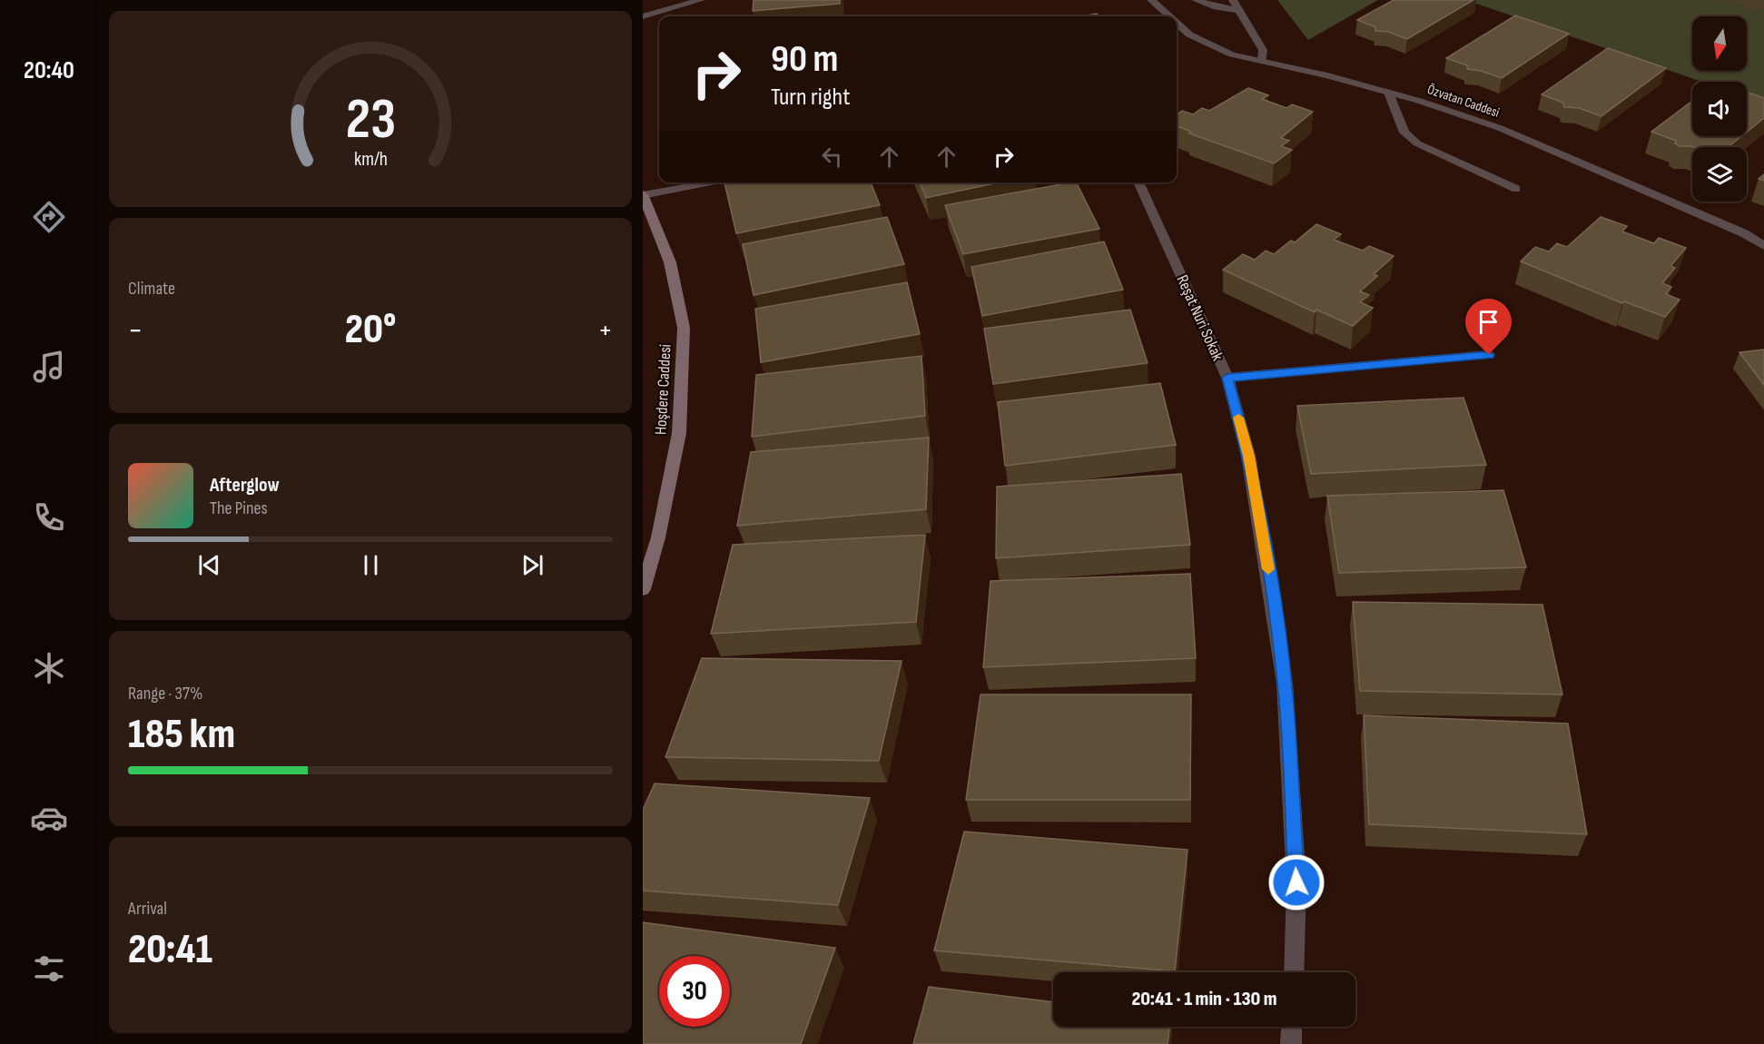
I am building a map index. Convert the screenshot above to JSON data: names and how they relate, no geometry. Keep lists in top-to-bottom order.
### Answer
{
  "streets": {
    "main road": ["Hoşdere Caddesi"],
    "street": ["Özvatan Caddesi", "Reşat Nuri Sokak"]
  },
  "north": "bottom",
  "page": {
    "tabs": "20:40",
    "turn": ["90 m", "Turn right"],
    "tile": [
      "Climate",
      ["Range · 37%", "185 km"],
      ["Arrival", "20:41"]
    ],
    "heat": ["−", "20°", "+"],
    "song": ["Afterglow", "The Pines"],
    "limit": "30",
    "trip": "20:41 · 1 min · 130 m",
    "gauge": ["23", "km/h"]
  }
}
